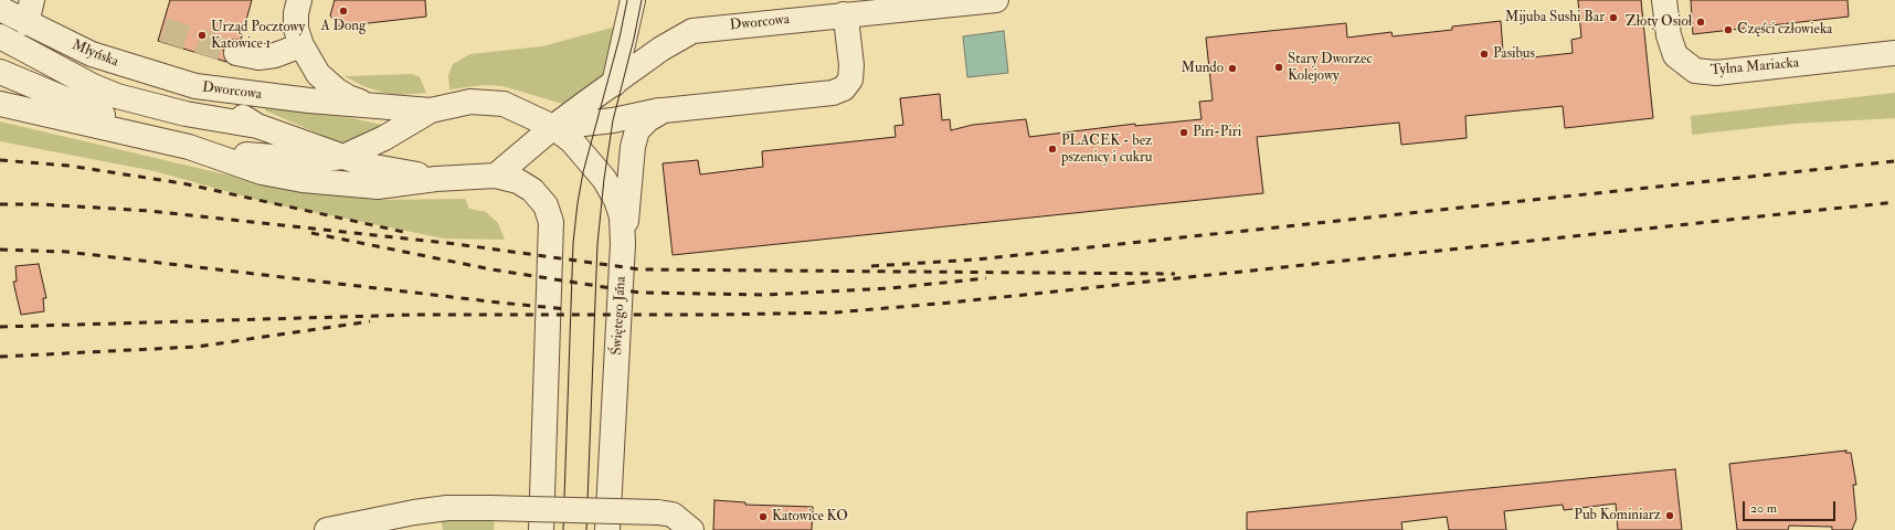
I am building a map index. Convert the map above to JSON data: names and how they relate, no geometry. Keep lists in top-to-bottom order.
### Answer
{
  "streets": {
    "street": [
      "Dworcowa",
      "Młyńska",
      "Tylna Mariacka",
      "Świętego Jana"
    ]
  },
  "crossings": [
    ["Dworcowa", "Młyńska"],
    ["Dworcowa", "Świętego Jana"]
  ],
  "places": [
    "A Dong",
    "Mijuba Sushi Bar",
    "Złoty Osioł",
    "Części człowieka",
    "Urząd Pocztowy Katowice 1",
    "Pasibus",
    "Stary Dworzec Kolejowy",
    "Mundo",
    "Piri-Piri",
    "PLACEK - bez pszenicy i cukru",
    "Pub Kominiarz",
    "Katowice KO"
  ],
  "scale_bar": "20 m"
}
